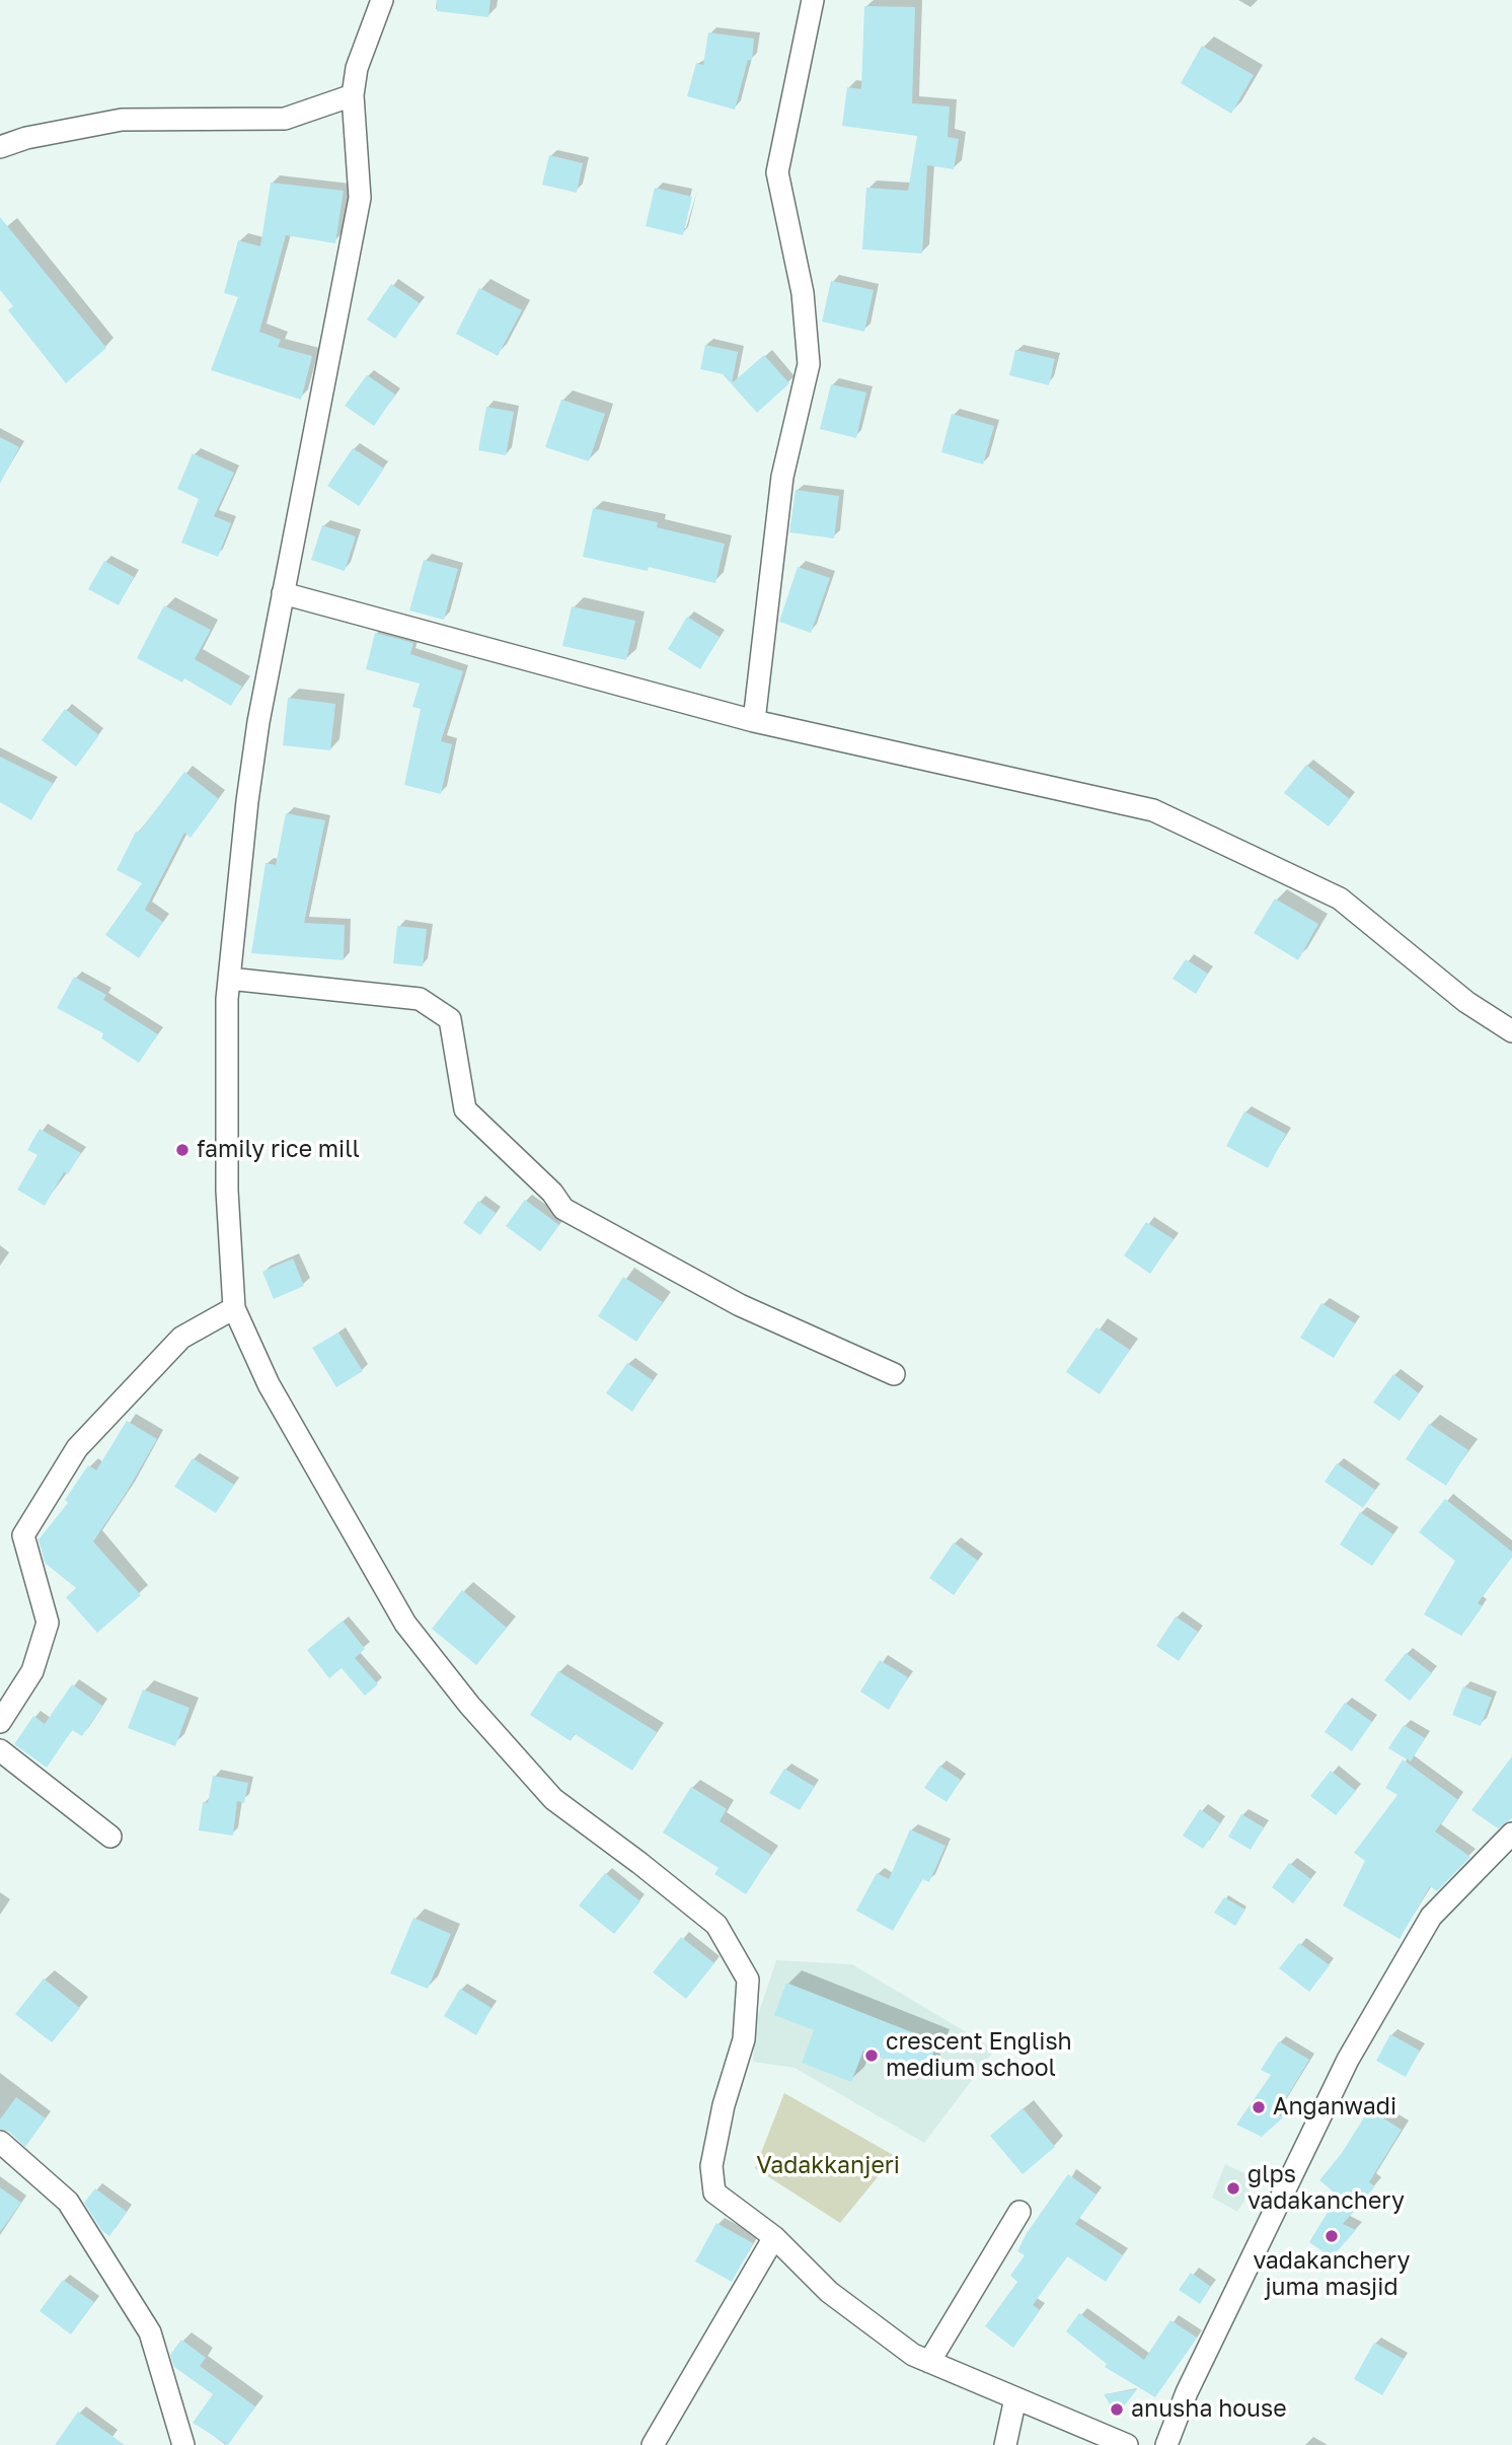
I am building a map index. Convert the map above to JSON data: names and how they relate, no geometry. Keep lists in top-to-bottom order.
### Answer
{
  "parks": ["Vadakkanjeri"],
  "places": [
    "family rice mill",
    "crescent English medium school",
    "Anganwadi",
    "glps vadakanchery",
    "vadakanchery juma masjid",
    "anusha house"
  ]
}
